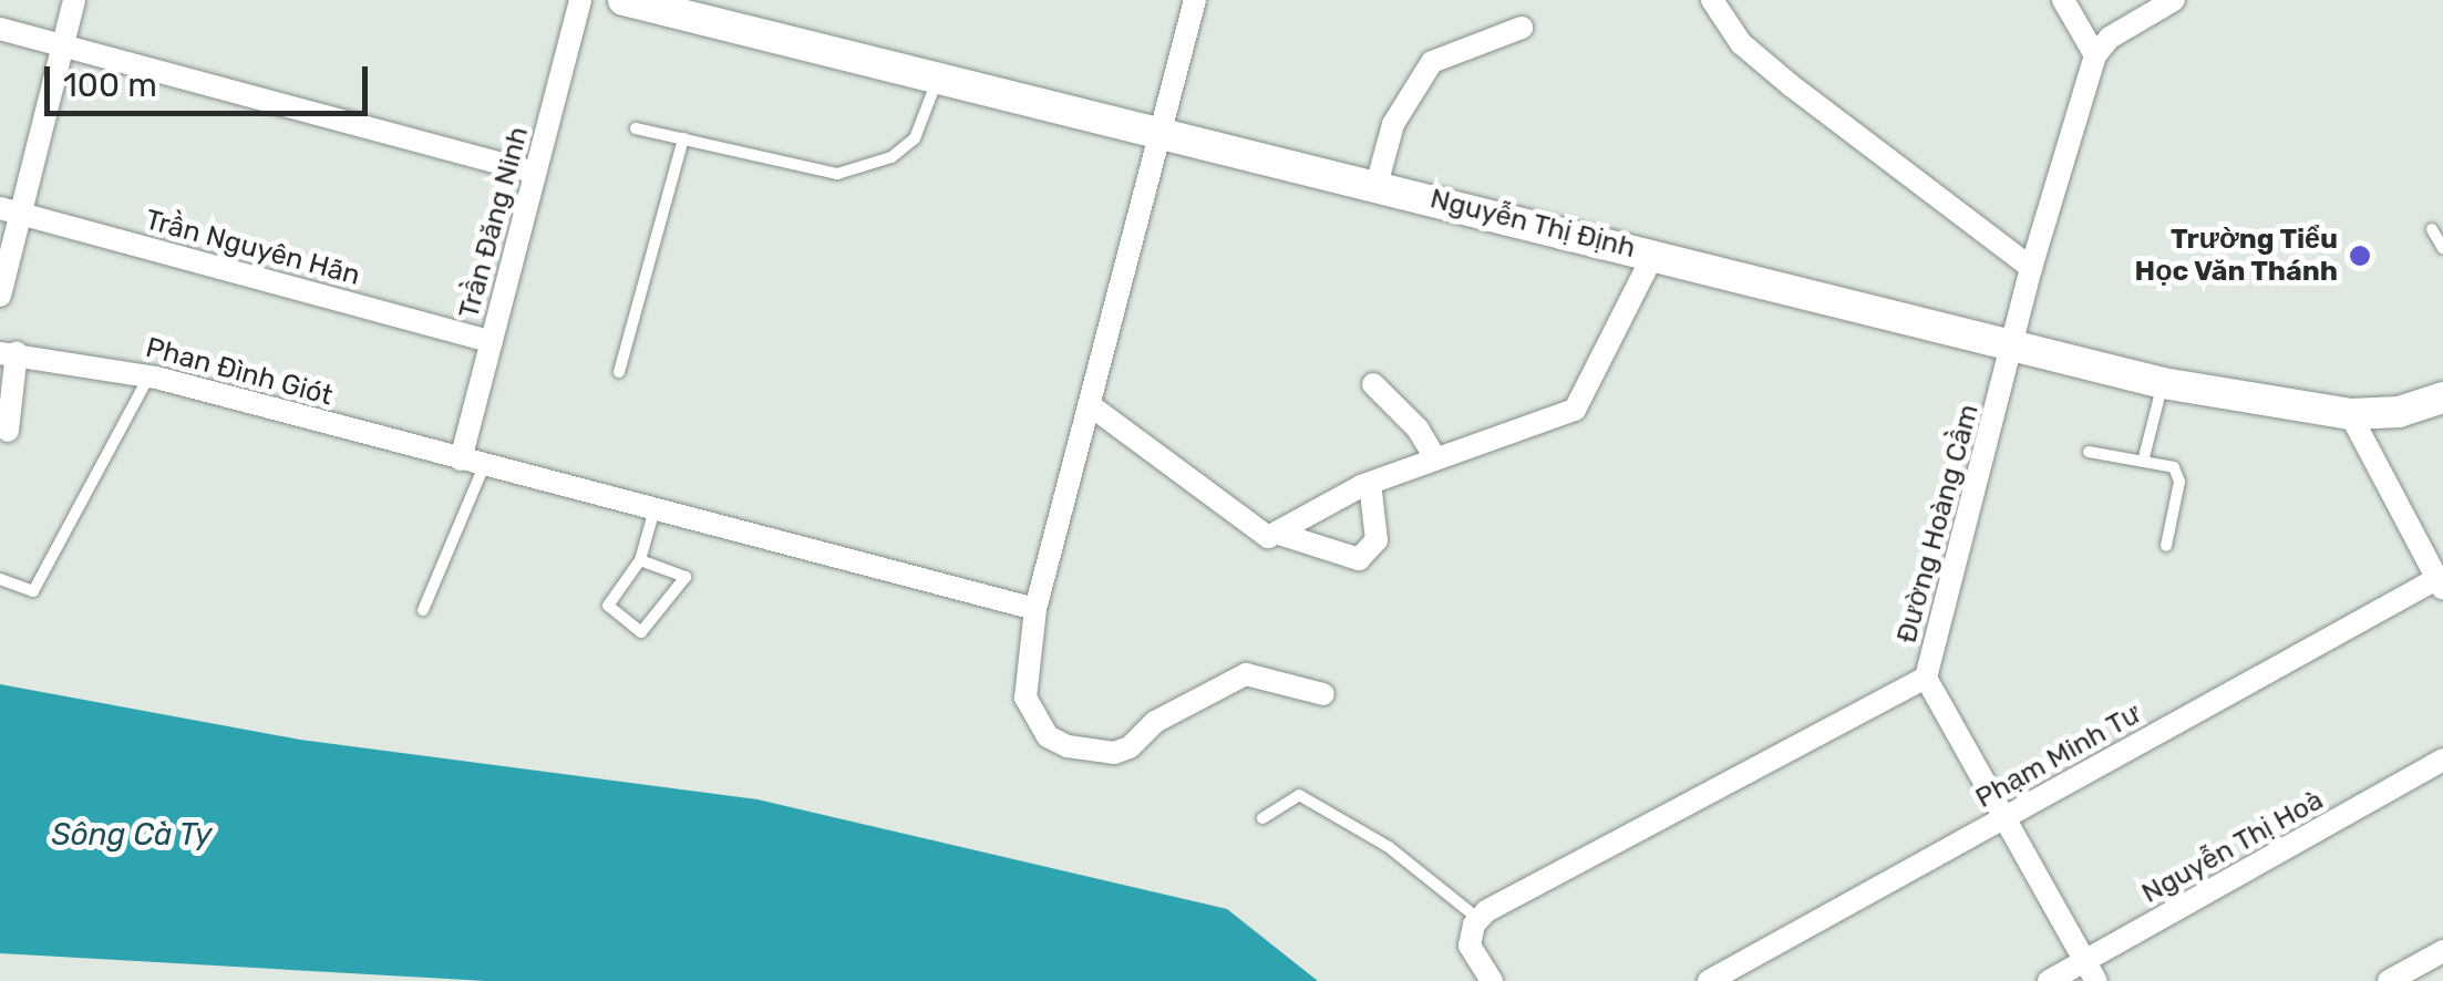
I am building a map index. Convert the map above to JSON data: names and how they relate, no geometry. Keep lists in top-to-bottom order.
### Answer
{
  "streets": {
    "street": [
      "Trần Đăng Ninh",
      "Nguyễn Thị Định",
      "Trần Nguyên Hãn",
      "Phan Đình Giót",
      "Đường Hoàng Cầm",
      "Phạm Minh Tư",
      "Nguyễn Thị Hoà"
    ]
  },
  "crossings": [
    ["Trần Đăng Ninh", "Trần Nguyên Hãn"],
    ["Trần Đăng Ninh", "Phan Đình Giót"],
    ["Nguyễn Thị Định", "Đường Hoàng Cầm"]
  ],
  "water": ["Sông Cà Ty"],
  "places": ["Trường Tiểu Học Văn Thánh"],
  "scale_bar": "100 m"
}
